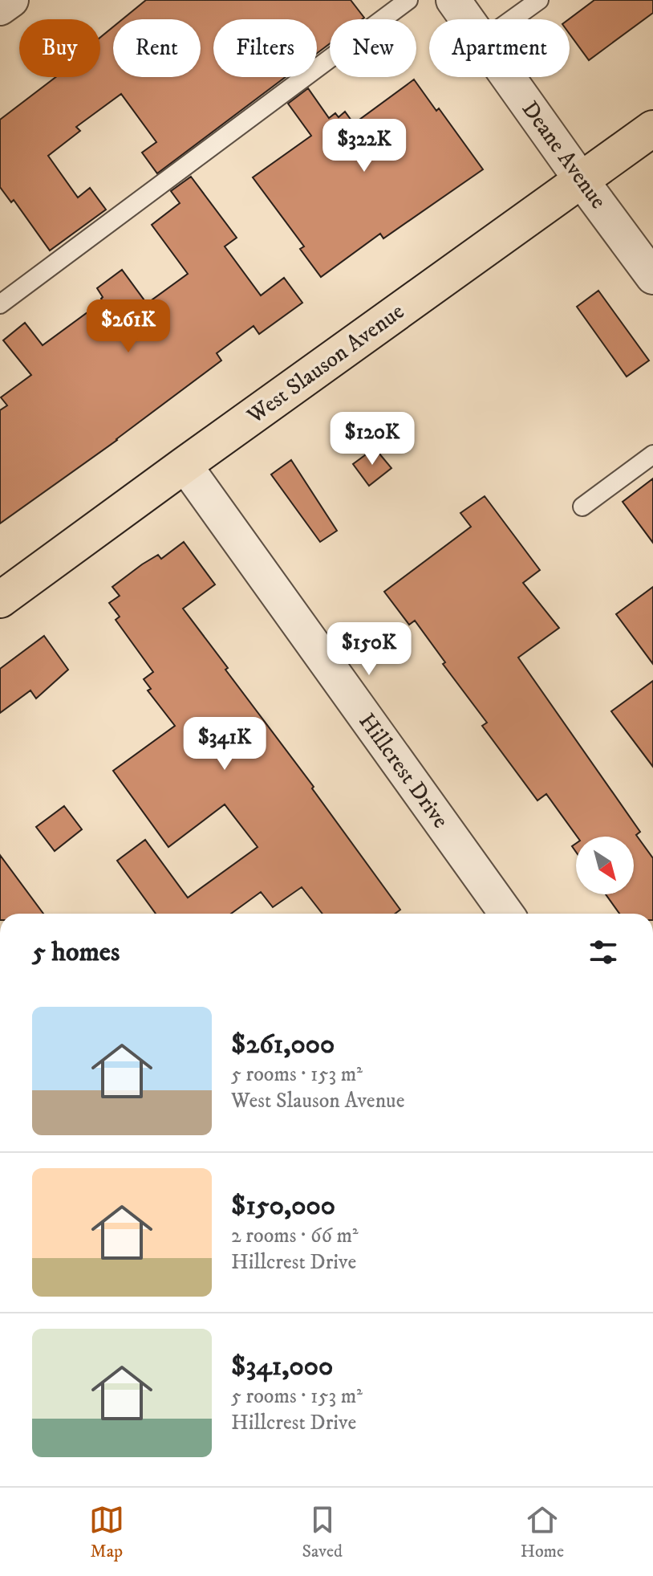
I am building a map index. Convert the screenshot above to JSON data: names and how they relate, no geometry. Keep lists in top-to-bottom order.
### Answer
{
  "streets": {
    "main road": ["West Slauson Avenue"],
    "street": ["Deane Avenue", "Hillcrest Drive"]
  },
  "crossings": [
    ["Deane Avenue", "West Slauson Avenue"],
    ["West Slauson Avenue", "Hillcrest Drive"]
  ],
  "north": "bottom right",
  "page": {
    "chip": [
      "Buy",
      "Rent",
      "Filters",
      "New",
      "Apartment"
    ],
    "price": [
      "$322K",
      "$261K",
      "$120K",
      "$150K",
      "$341K"
    ],
    "heading": "5 homes",
    "list": [
      {
        "name": "$261,000",
        "note": "5 rooms · 153 m² · West Slauson Avenue"
      },
      {
        "name": "$150,000",
        "note": "2 rooms · 66 m² · Hillcrest Drive"
      },
      {
        "name": "$341,000",
        "note": "5 rooms · 153 m² · Hillcrest Drive"
      }
    ],
    "tabs": ["Map", "Saved", "Home"]
  }
}
